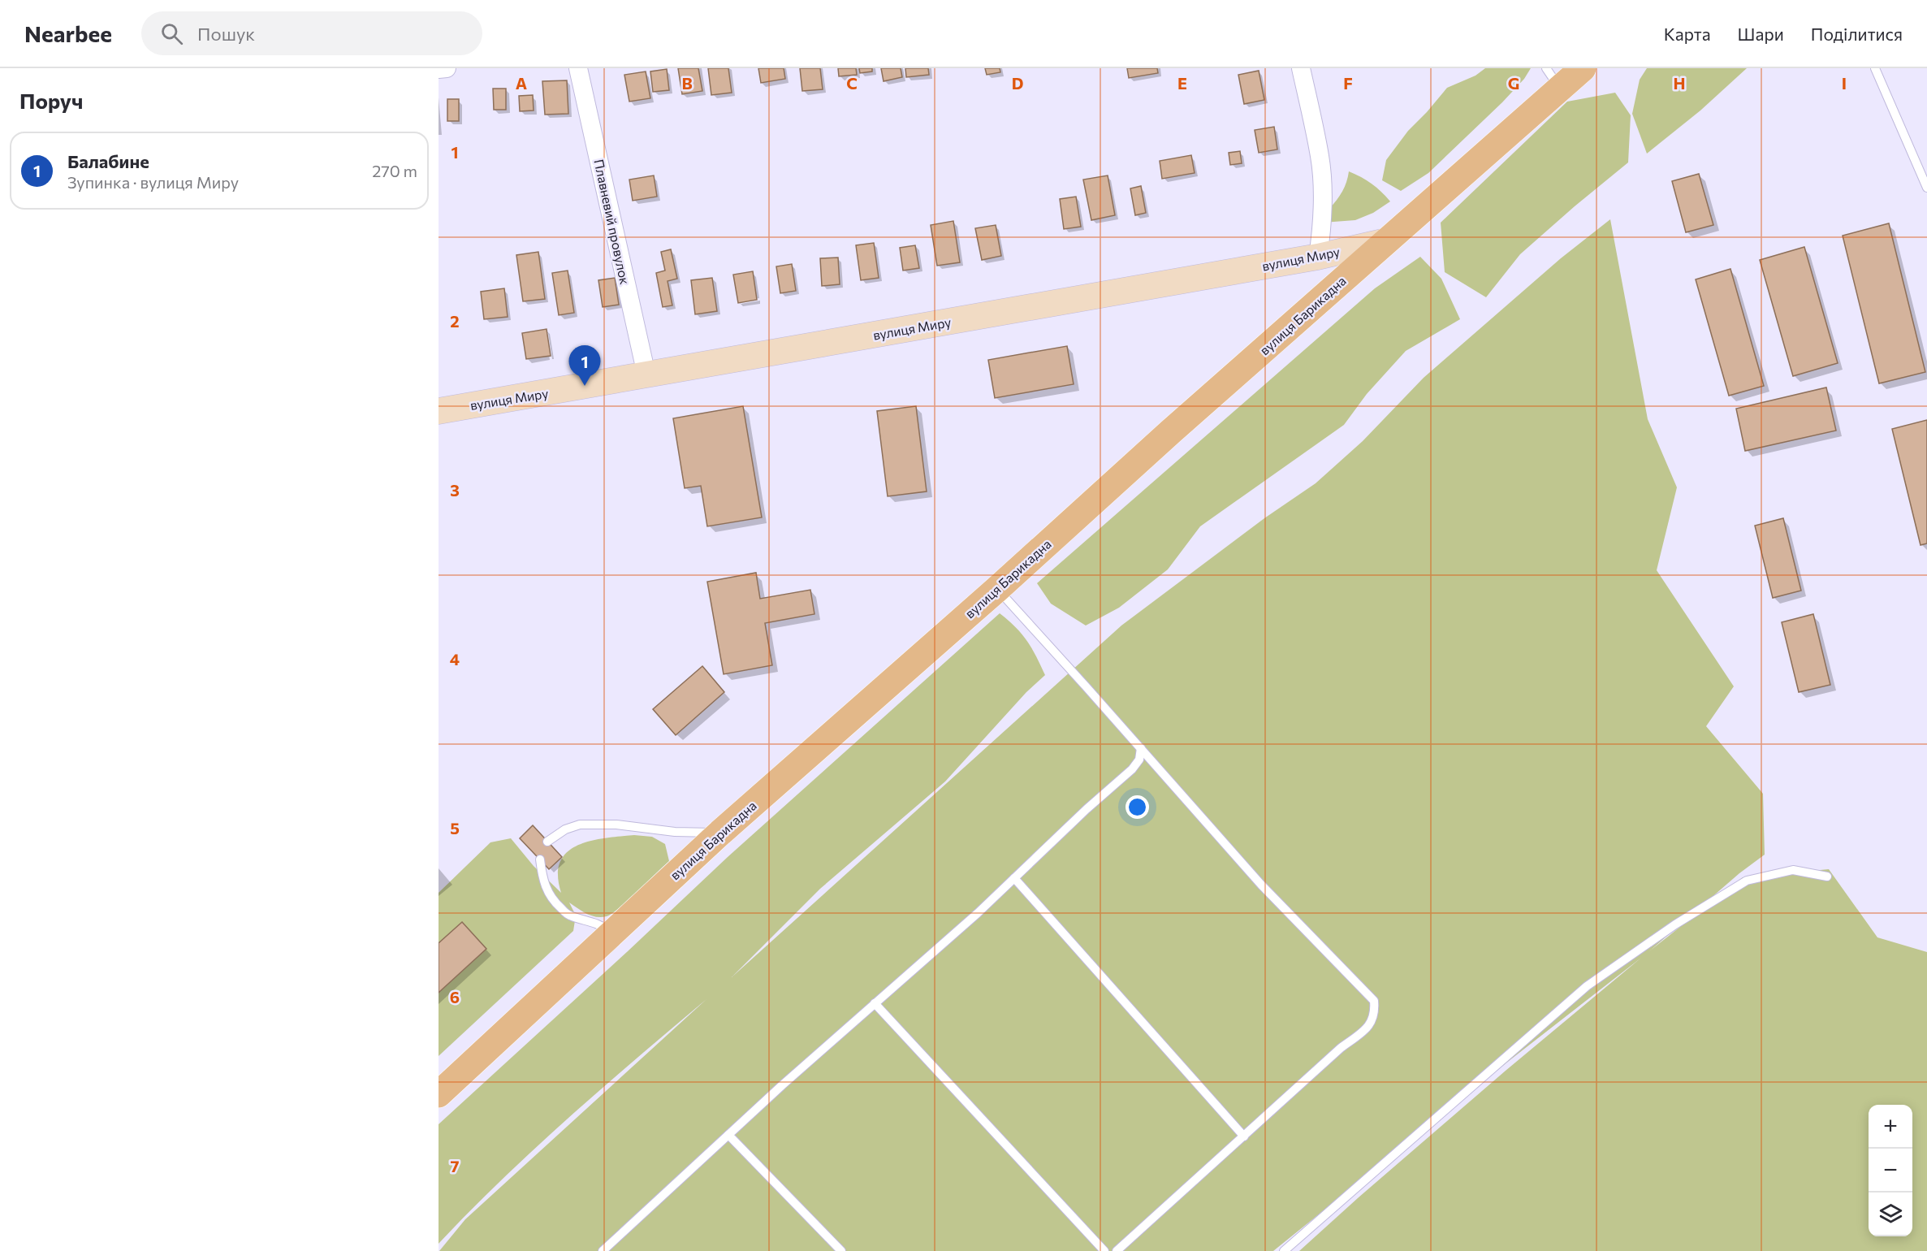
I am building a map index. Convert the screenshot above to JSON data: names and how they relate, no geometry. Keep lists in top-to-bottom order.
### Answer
{
  "streets": {
    "main road": ["вулиця Барикадна"],
    "street": ["Плавневий провулок", "вулиця Миру"]
  },
  "crossings": [
    ["Плавневий провулок", "вулиця Миру"],
    ["вулиця Миру", "вулиця Барикадна"]
  ],
  "page": {
    "header": "Nearbee",
    "search": "Пошук",
    "nav": ["Карта", "Шари", "Поділитися"],
    "heading": "Поруч",
    "list": [
      {
        "mark": "1",
        "name": "Балабине",
        "note": "Зупинка · вулиця Миру",
        "value": "270 m"
      }
    ],
    "pins": "1",
    "map_buttons": ["+", "−"]
  },
  "grid": {
    "columns": [
      "A",
      "B",
      "C",
      "D",
      "E",
      "F",
      "G",
      "H",
      "I"
    ],
    "rows": [
      "1",
      "2",
      "3",
      "4",
      "5",
      "6",
      "7"
    ]
  }
}
